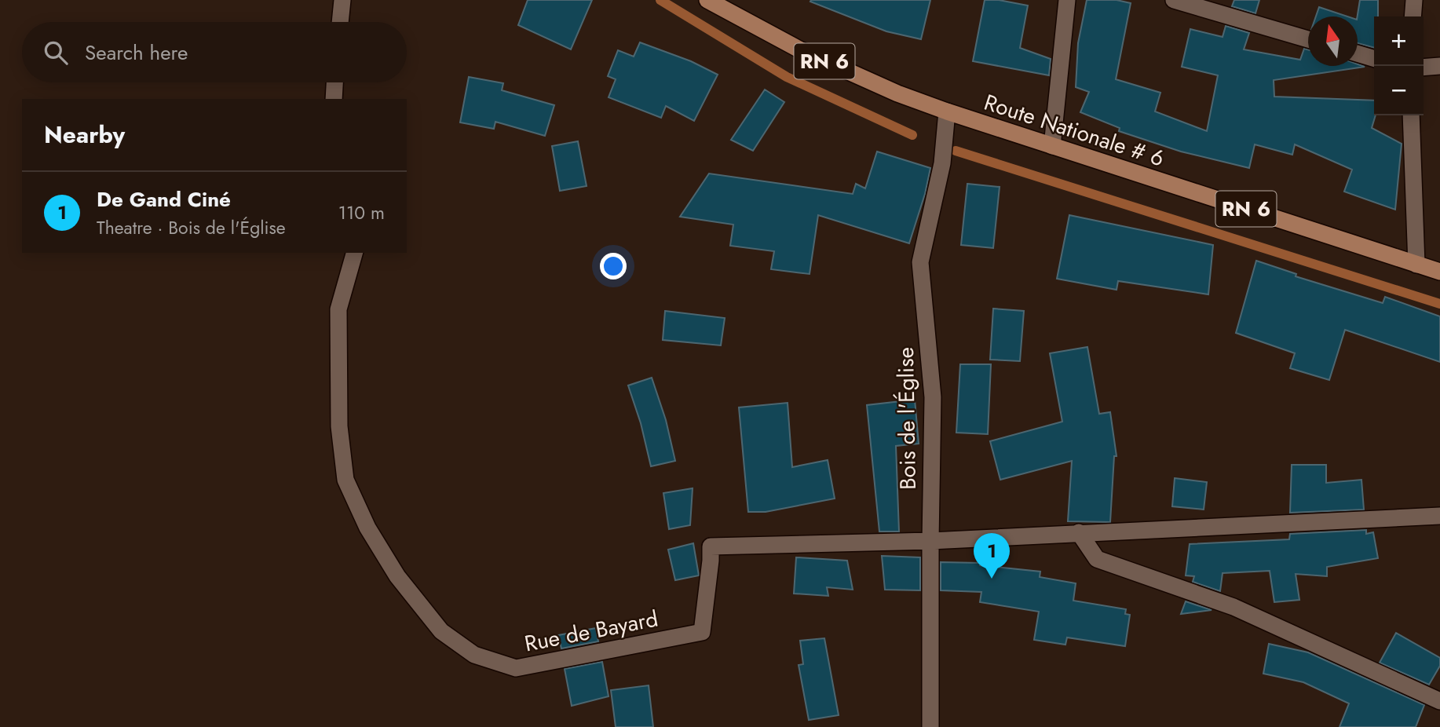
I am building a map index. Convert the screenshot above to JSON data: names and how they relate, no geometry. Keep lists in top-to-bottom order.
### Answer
{
  "streets": {
    "main road": ["RN 6", "Route Nationale # 6"],
    "street": ["Bois de l'Église", "Rue de Bayard"]
  },
  "crossings": [
    ["Route Nationale # 6", "Bois de l'Église"],
    ["Bois de l'Église", "Rue de Bayard"]
  ],
  "north": "top",
  "page": {
    "map_buttons": ["+", "−"],
    "search": "Search here",
    "heading": "Nearby",
    "list": [
      {
        "mark": "1",
        "name": "De Gand Ciné",
        "note": "Theatre · Bois de l'Église",
        "value": "110 m"
      }
    ],
    "pins": "1"
  }
}
